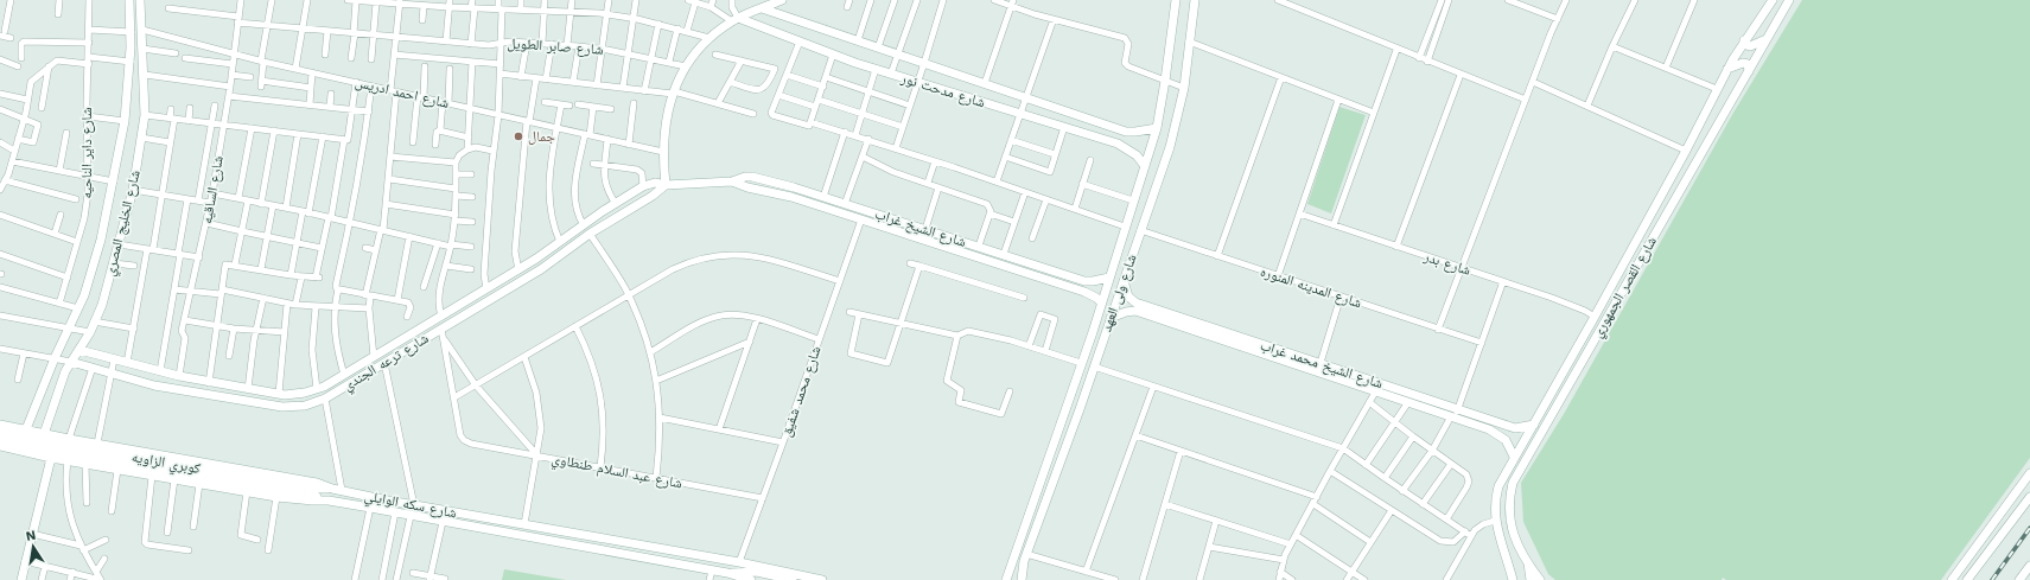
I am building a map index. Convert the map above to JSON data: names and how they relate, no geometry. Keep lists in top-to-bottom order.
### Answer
{
  "streets": {
    "main road": [
      "شارع مدحت نور",
      "شارع الخليج المصري",
      "شارع الشيخ غراب",
      "شارع القصر الجمهوري",
      "شارع ولى العهد",
      "شارع ترعه الجندي",
      "شارع الشيخ محمد غراب",
      "كوبري الزاويه",
      "شارع سكه الوايلي"
    ],
    "street": [
      "شارع صابر الطويل",
      "شارع احمد ادريس",
      "شارع داير الناحيه",
      "شارع الساقيه",
      "شارع بدر",
      "شارع المدينه المنوره",
      "شارع محمد شفيق",
      "شارع عبد السلام طنطاوي"
    ]
  },
  "crossings": [
    ["شارع صابر الطويل", "شارع الساقيه"],
    ["شارع مدحت نور", "شارع ولى العهد"],
    ["شارع احمد ادريس", "شارع الساقيه"],
    ["شارع احمد ادريس", "شارع الخليج المصري"],
    ["شارع الساقيه", "شارع ترعه الجندي"],
    ["شارع الخليج المصري", "شارع ترعه الجندي"],
    ["شارع الخليج المصري", "شارع سكه الوايلي"],
    ["شارع الشيخ غراب", "شارع ولى العهد"],
    ["شارع الشيخ غراب", "شارع ترعه الجندي"],
    ["شارع الشيخ غراب", "شارع محمد شفيق"],
    ["شارع بدر", "شارع القصر الجمهوري"],
    ["شارع المدينه المنوره", "شارع ولى العهد"],
    ["شارع القصر الجمهوري", "شارع الشيخ محمد غراب"],
    ["شارع ولى العهد", "شارع الشيخ محمد غراب"],
    ["شارع محمد شفيق", "شارع عبد السلام طنطاوي"],
    ["شارع محمد شفيق", "شارع سكه الوايلي"],
    ["كوبري الزاويه", "شارع سكه الوايلي"]
  ],
  "places": ["جمال"],
  "north": "top"
}
